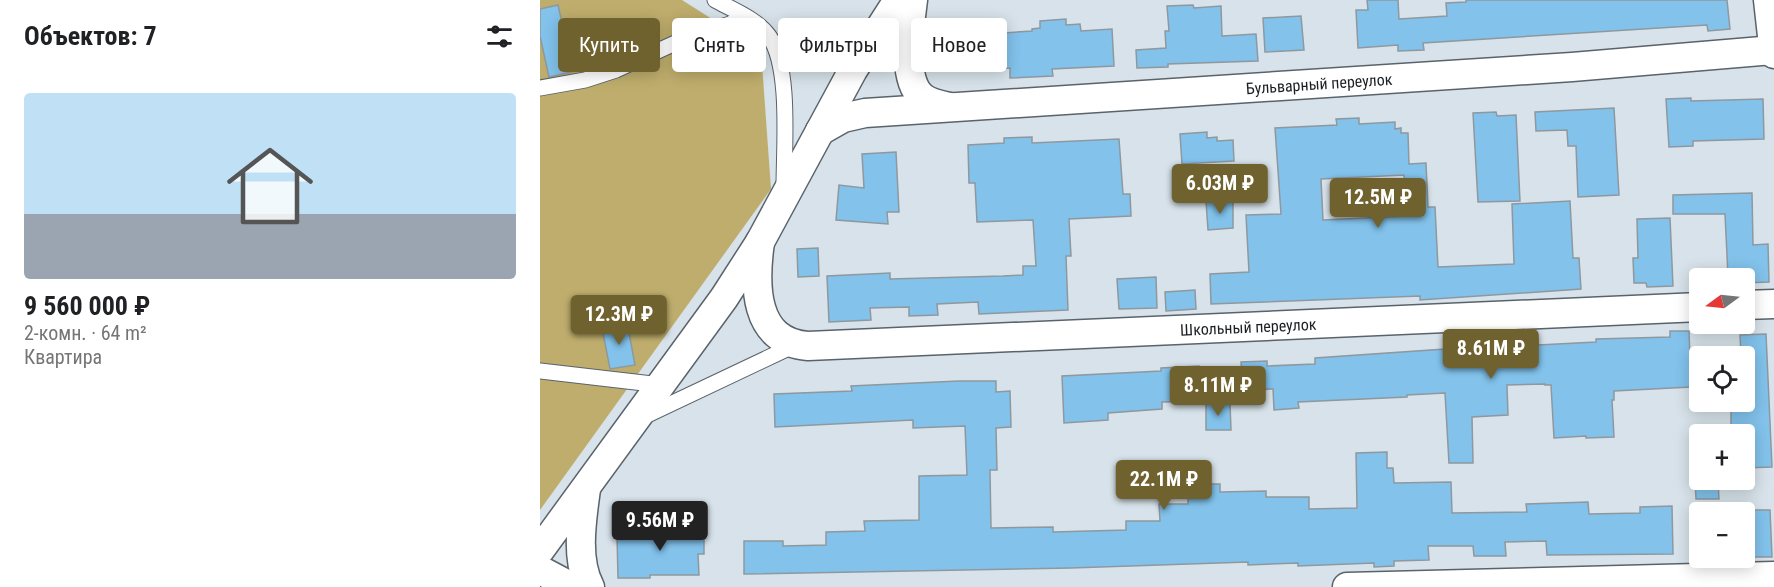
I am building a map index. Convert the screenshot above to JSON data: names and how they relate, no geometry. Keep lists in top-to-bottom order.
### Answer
{
  "streets": {
    "street": ["Бульварный переулок", "Школьный переулок"]
  },
  "north": "left",
  "page": {
    "heading": "Объектов: 7",
    "chip": [
      "Купить",
      "Снять",
      "Фильтры",
      "Новое"
    ],
    "list": [
      {
        "name": "9 560 000 ₽",
        "note": "2-комн. · 64 m² · Квартира"
      }
    ],
    "price": [
      "6.03M ₽",
      "12.5M ₽",
      "12.3M ₽",
      "8.61M ₽",
      "8.11M ₽",
      "22.1M ₽",
      "9.56M ₽"
    ],
    "map_buttons": ["+", "−"]
  }
}
